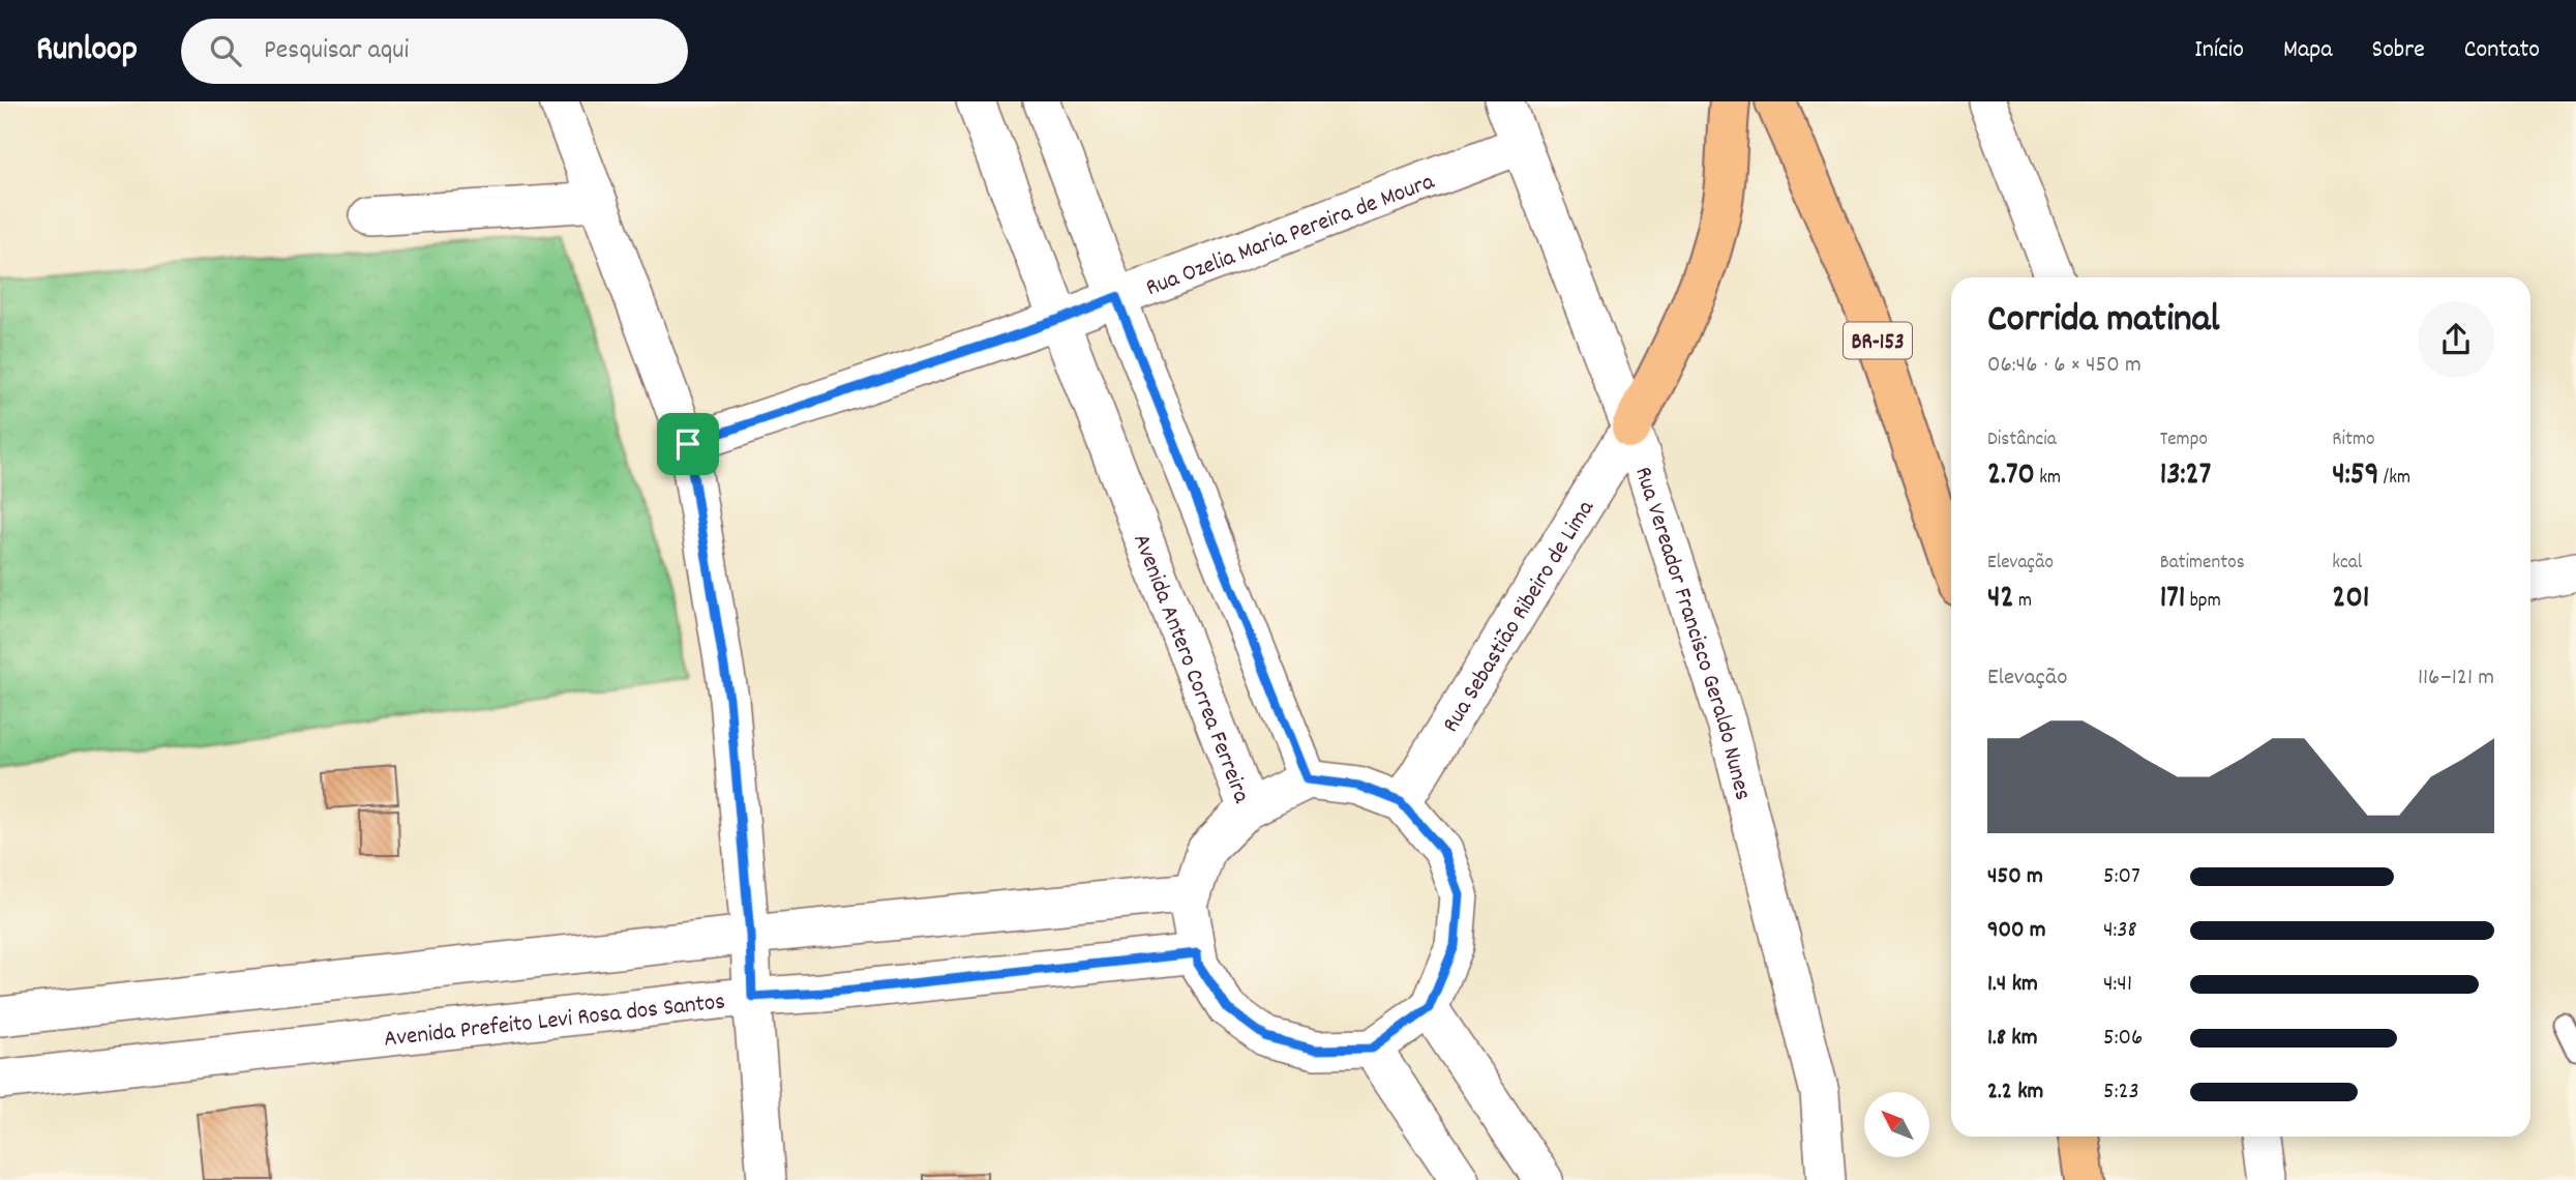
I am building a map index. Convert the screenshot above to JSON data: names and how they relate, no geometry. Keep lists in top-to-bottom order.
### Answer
{
  "streets": {
    "highway": ["BR-153"],
    "street": [
      "Rua Ozelia Maria Pereira de Moura",
      "Rua Sebastião Ribeiro de Lima",
      "Rua Vereador Francisco Geraldo Nunes",
      "Avenida Antero Correa Ferreira",
      "Avenida Prefeito Levi Rosa dos Santos"
    ]
  },
  "crossings": [
    ["Rua Ozelia Maria Pereira de Moura", "Rua Vereador Francisco Geraldo Nunes"],
    ["Rua Ozelia Maria Pereira de Moura", "Avenida Antero Correa Ferreira"],
    ["Rua Sebastião Ribeiro de Lima", "Rua Vereador Francisco Geraldo Nunes"],
    ["Avenida Antero Correa Ferreira", "Avenida Prefeito Levi Rosa dos Santos"]
  ],
  "north": "top left",
  "page": {
    "header": "Runloop",
    "search": "Pesquisar aqui",
    "nav": [
      "Início",
      "Mapa",
      "Sobre",
      "Contato"
    ],
    "heading": ["Corrida matinal", "06:46 · 6 × 450 m"],
    "stats": [
      ["Distância", "2.70 km"],
      ["Tempo", "13:27"],
      ["Ritmo", "4:59 /km"],
      ["Elevação", "42 m"],
      ["Batimentos", "171 bpm"],
      ["kcal", "201"]
    ],
    "chart": ["Elevação", "116–121 m"],
    "list": [
      {
        "name": "450 m",
        "note": "5:07"
      },
      {
        "name": "900 m",
        "note": "4:38"
      },
      {
        "name": "1.4 km",
        "note": "4:41"
      },
      {
        "name": "1.8 km",
        "note": "5:06"
      },
      {
        "name": "2.2 km",
        "note": "5:23"
      }
    ]
  }
}
